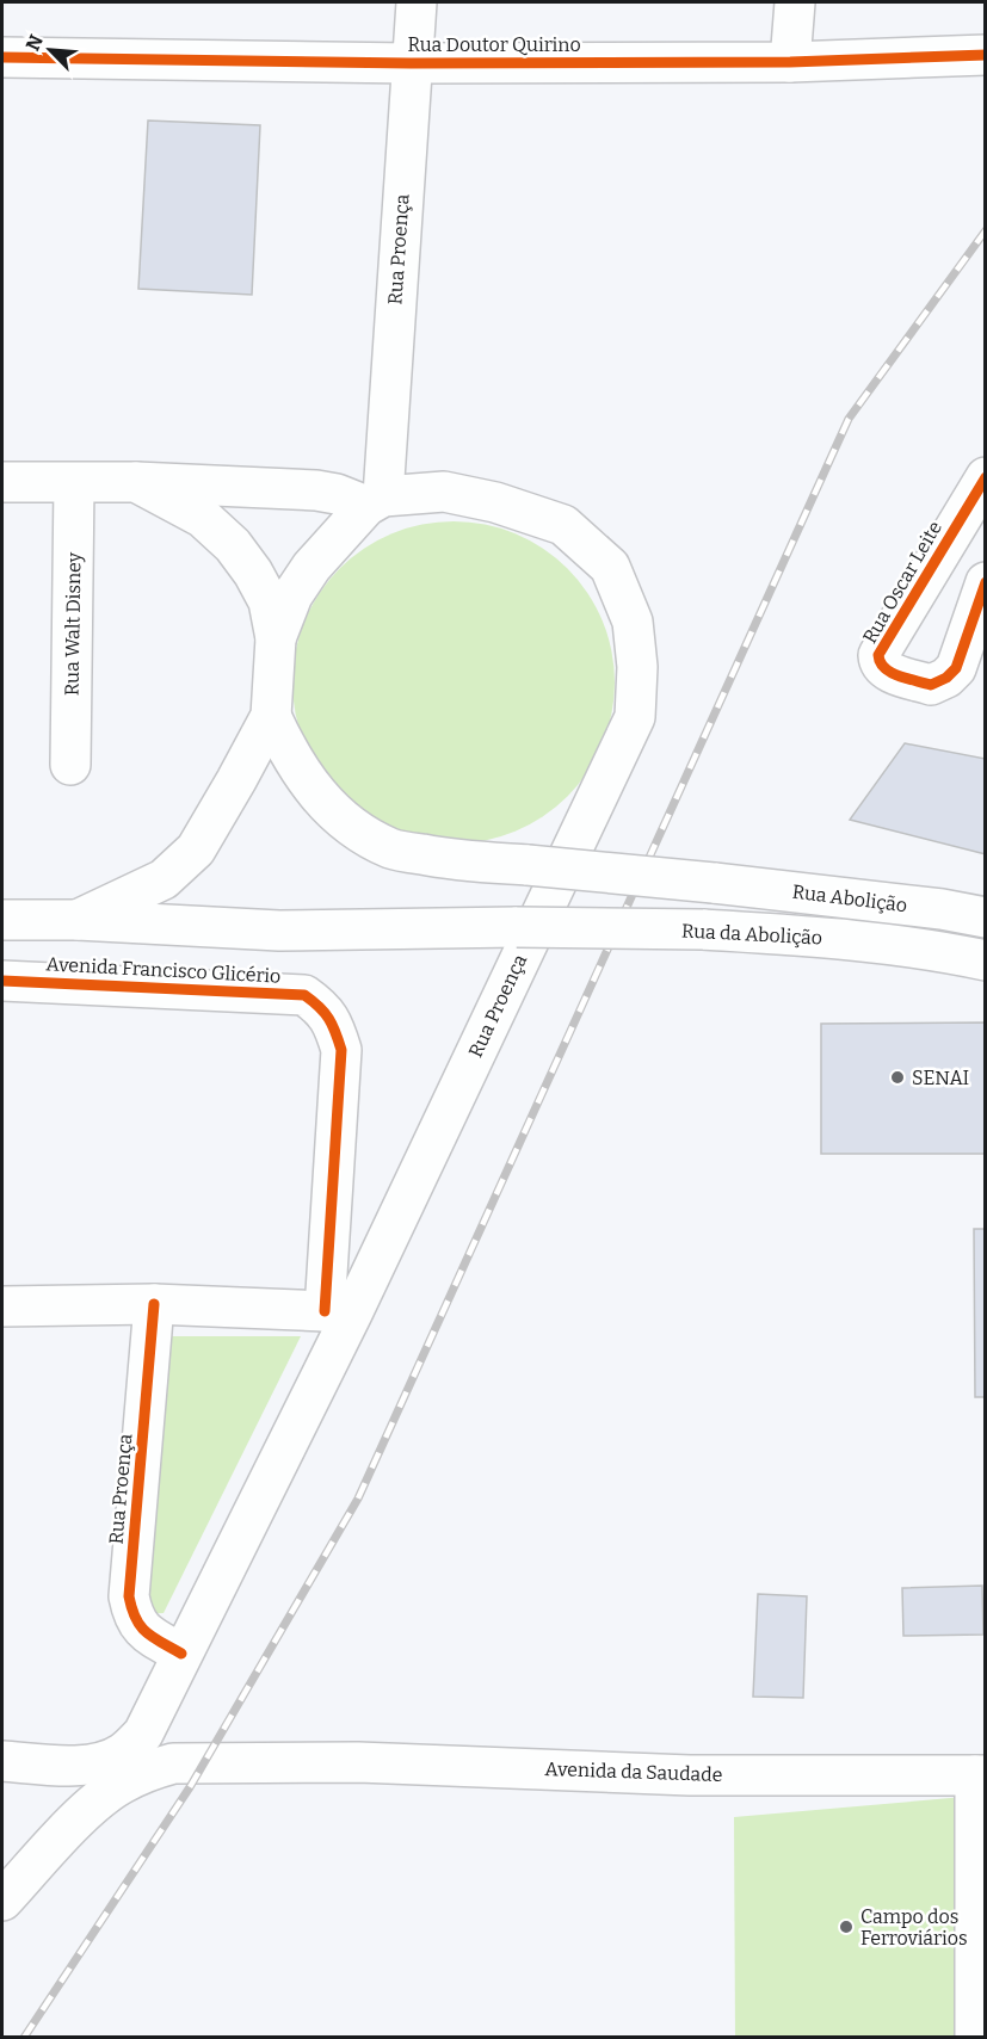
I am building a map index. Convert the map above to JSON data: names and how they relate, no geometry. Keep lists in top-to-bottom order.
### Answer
{
  "streets": {
    "main road": [
      "Rua Doutor Quirino",
      "Rua Proença",
      "Rua Oscar Leite",
      "Rua Walt Disney",
      "Rua Abolição",
      "Rua da Abolição",
      "Avenida Francisco Glicério",
      "Avenida da Saudade"
    ]
  },
  "crossings": [
    ["Rua Doutor Quirino", "Rua Proença"],
    ["Rua Proença", "Avenida Francisco Glicério"]
  ],
  "places": ["SENAI", "Campo dos Ferroviários"],
  "north": "top left"
}
